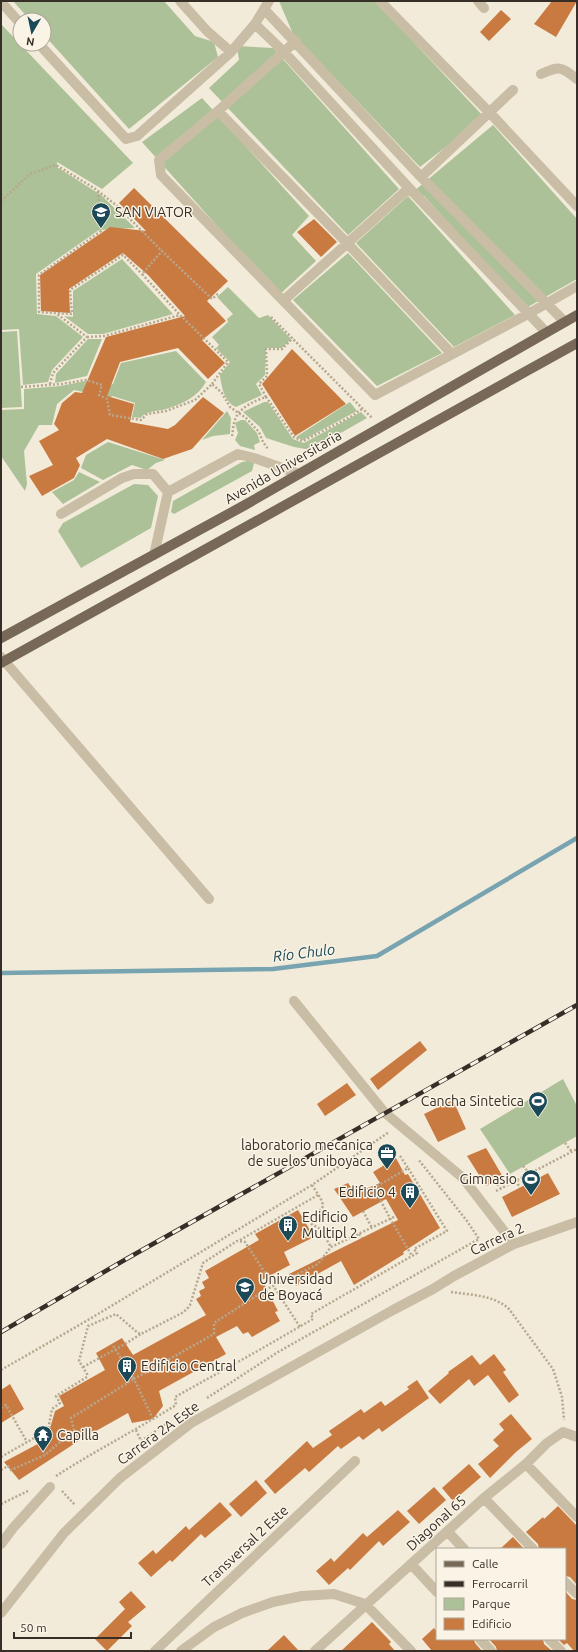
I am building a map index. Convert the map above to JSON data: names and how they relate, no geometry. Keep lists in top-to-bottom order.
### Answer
{
  "streets": {
    "main road": ["Avenida Universitaria"],
    "street": [
      "Carrera 2",
      "Carrera 2A Este",
      "Diagonal 65",
      "Transversal 2 Este"
    ]
  },
  "crossings": [
    ["Carrera 2", "Carrera 2A Este"]
  ],
  "water": ["Río Chulo"],
  "places": {
    "school or university": ["SAN VIATOR", "Universidad de Boyacá"],
    "sports": ["Cancha Sintetica", "Gimnasio"],
    "office": ["laboratorio mecanica de suelos uniboyaca"],
    "building": ["Edificio 4", "Edificio Multipl 2", "Edificio Central"],
    "temple": ["Capilla"]
  },
  "legend": [
    "Calle",
    "Ferrocarril",
    "Parque",
    "Edificio"
  ],
  "scale_bar": "50 m",
  "north": "bottom"
}
